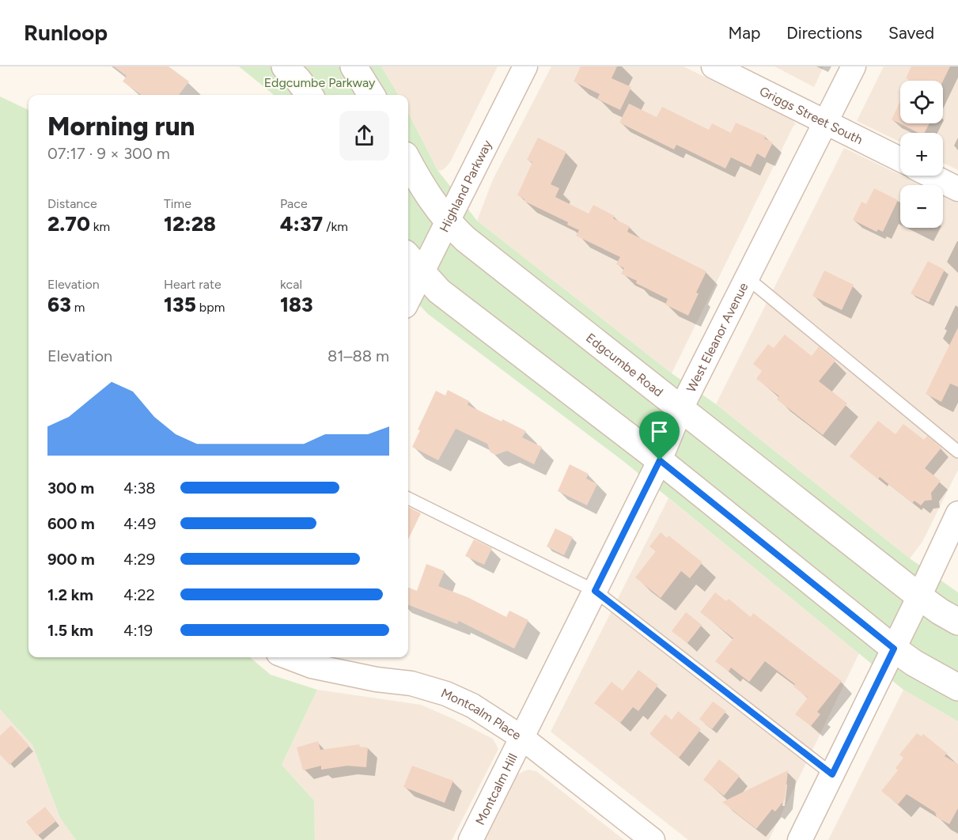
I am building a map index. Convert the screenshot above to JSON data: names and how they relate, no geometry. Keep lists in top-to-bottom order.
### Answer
{
  "streets": {
    "street": [
      "Griggs Street South",
      "Highland Parkway",
      "West Eleanor Avenue",
      "Edgcumbe Road",
      "Montcalm Place",
      "Montcalm Hill"
    ]
  },
  "crossings": [
    ["Griggs Street South", "West Eleanor Avenue"],
    ["Highland Parkway", "Edgcumbe Road"],
    ["West Eleanor Avenue", "Edgcumbe Road"],
    ["West Eleanor Avenue", "Montcalm Place"],
    ["West Eleanor Avenue", "Montcalm Hill"],
    ["Montcalm Place", "Montcalm Hill"]
  ],
  "parks": ["Edgcumbe Parkway"],
  "page": {
    "header": "Runloop",
    "nav": ["Map", "Directions", "Saved"],
    "map_buttons": ["+", "−"],
    "heading": ["Morning run", "07:17 · 9 × 300 m"],
    "stats": [
      ["Distance", "2.70 km"],
      ["Time", "12:28"],
      ["Pace", "4:37 /km"],
      ["Elevation", "63 m"],
      ["Heart rate", "135 bpm"],
      ["kcal", "183"]
    ],
    "chart": ["Elevation", "81–88 m"],
    "list": [
      {
        "name": "300 m",
        "note": "4:38"
      },
      {
        "name": "600 m",
        "note": "4:49"
      },
      {
        "name": "900 m",
        "note": "4:29"
      },
      {
        "name": "1.2 km",
        "note": "4:22"
      },
      {
        "name": "1.5 km",
        "note": "4:19"
      }
    ]
  }
}
